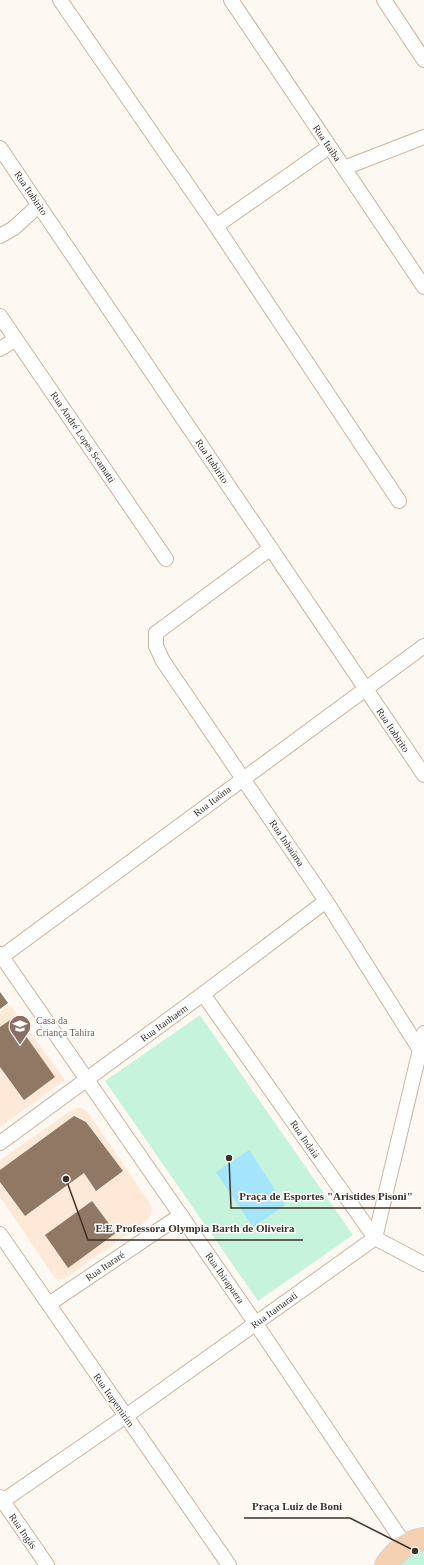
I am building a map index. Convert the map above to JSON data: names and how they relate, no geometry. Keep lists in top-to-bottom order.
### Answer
{
  "streets": {
    "street": [
      "Rua Itaiba",
      "Rua Itabirito",
      "Rua André Lopes Scamatti",
      "Rua Itaúna",
      "Rua Inhaúma",
      "Rua Itanhaem",
      "Rua Indaiá",
      "Rua Itararé",
      "Rua Ibirapuera",
      "Rua Itamarati",
      "Rua Itapemirim",
      "Rua Ingás"
    ]
  },
  "crossings": [
    ["Rua Itabirito", "Rua Itaúna"],
    ["Rua Itabirito", "Rua Inhaúma"],
    ["Rua Itaúna", "Rua Inhaúma"],
    ["Rua Itaúna", "Rua Ibirapuera"],
    ["Rua Inhaúma", "Rua Itanhaem"],
    ["Rua Itanhaem", "Rua Indaiá"],
    ["Rua Itanhaem", "Rua Ibirapuera"],
    ["Rua Indaiá", "Rua Itamarati"],
    ["Rua Itararé", "Rua Ibirapuera"],
    ["Rua Itararé", "Rua Itapemirim"],
    ["Rua Ibirapuera", "Rua Itamarati"],
    ["Rua Itamarati", "Rua Itapemirim"],
    ["Rua Itamarati", "Rua Ingás"]
  ],
  "places": {
    "school or university": ["Casa da Criança Tahira"],
    "other": ["Praça de Esportes \"Aristides Pisoni\"", "E.E Professora Olympia Barth de Oliveira", "Praça Luiz de Boni"]
  }
}
